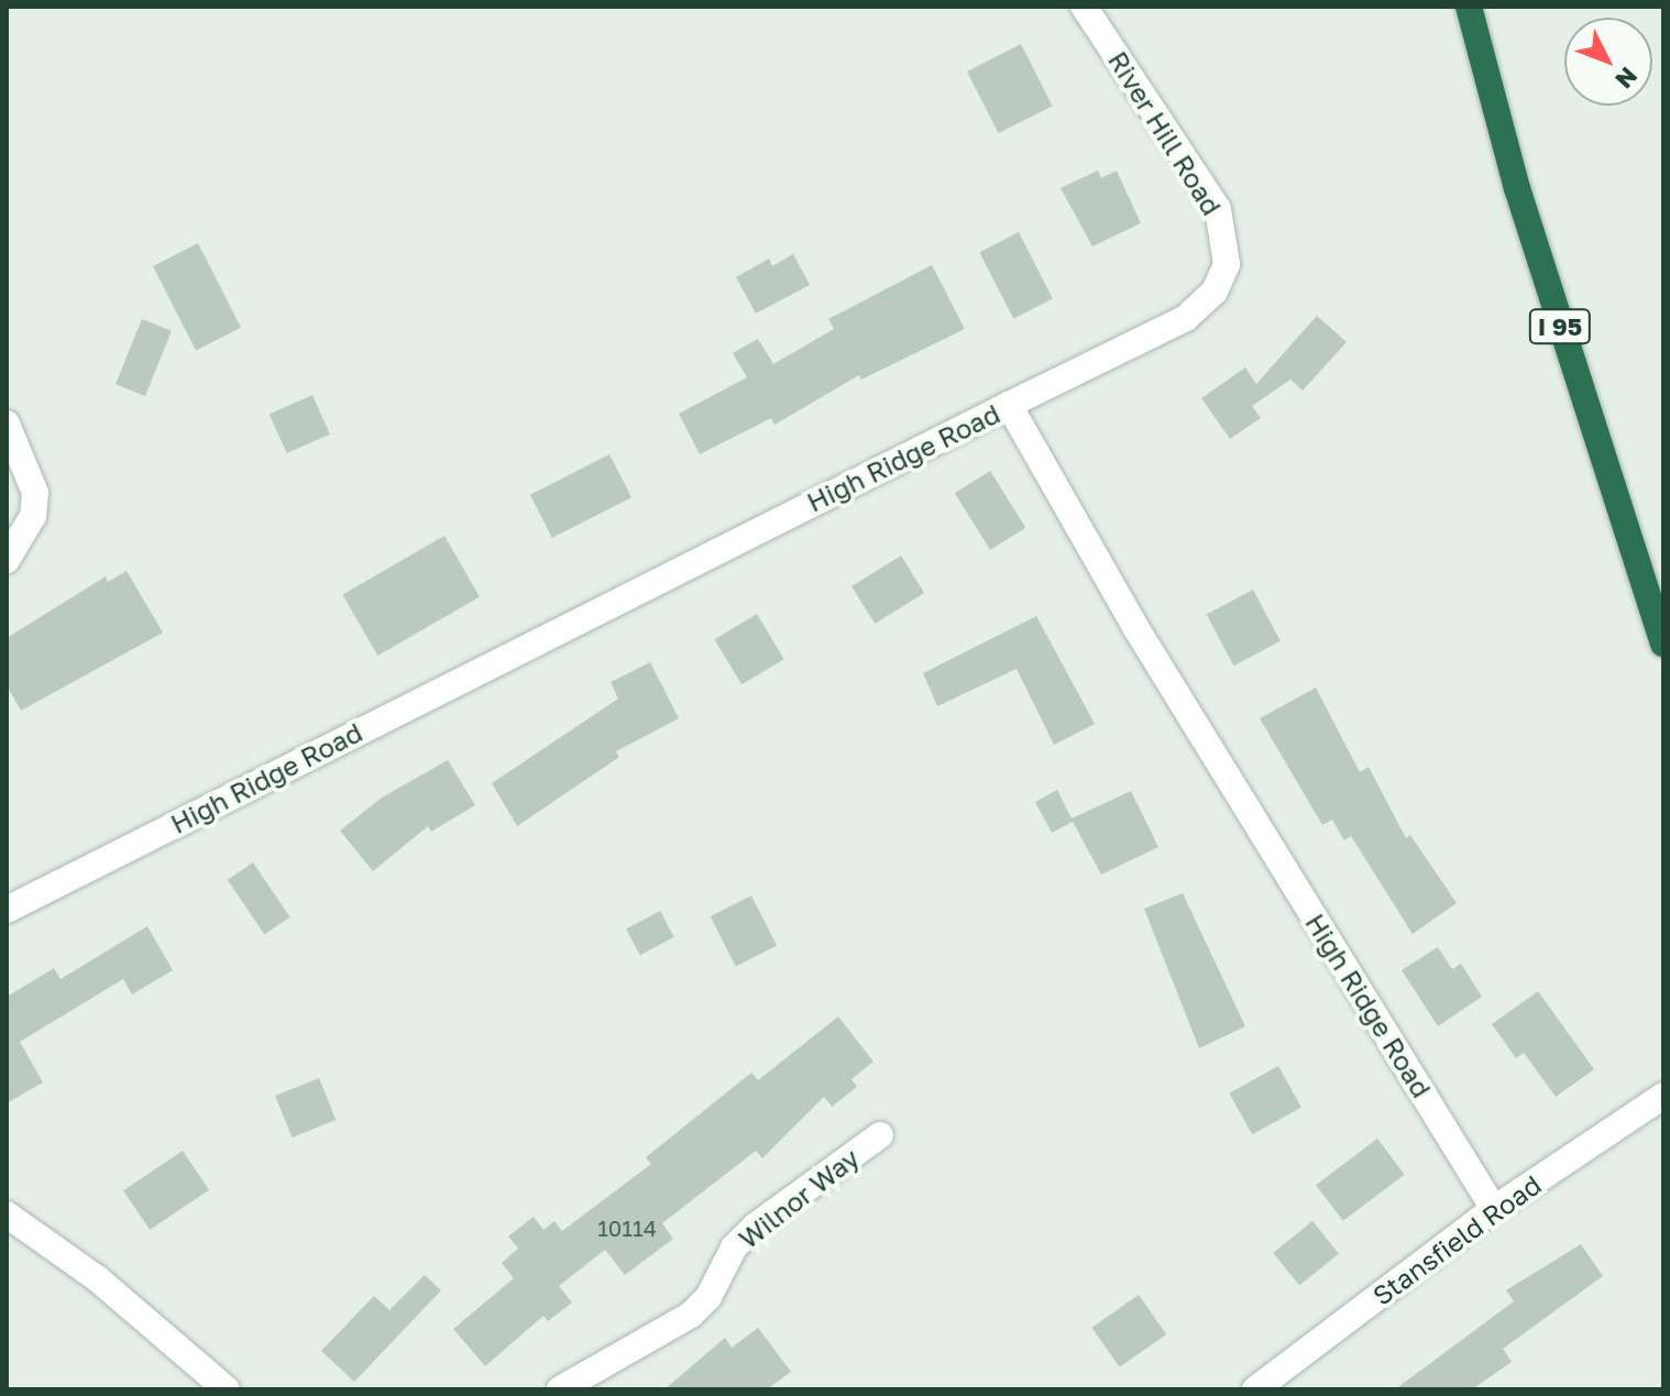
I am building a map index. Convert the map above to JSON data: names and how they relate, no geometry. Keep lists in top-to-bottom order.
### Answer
{
  "streets": {
    "highway": ["I 95"],
    "street": [
      "River Hill Road",
      "High Ridge Road",
      "Wilnor Way",
      "Stansfield Road"
    ]
  },
  "crossings": [
    ["River Hill Road", "High Ridge Road"],
    ["High Ridge Road", "Stansfield Road"]
  ],
  "house_numbers": ["10114"],
  "north": "bottom right"
}
